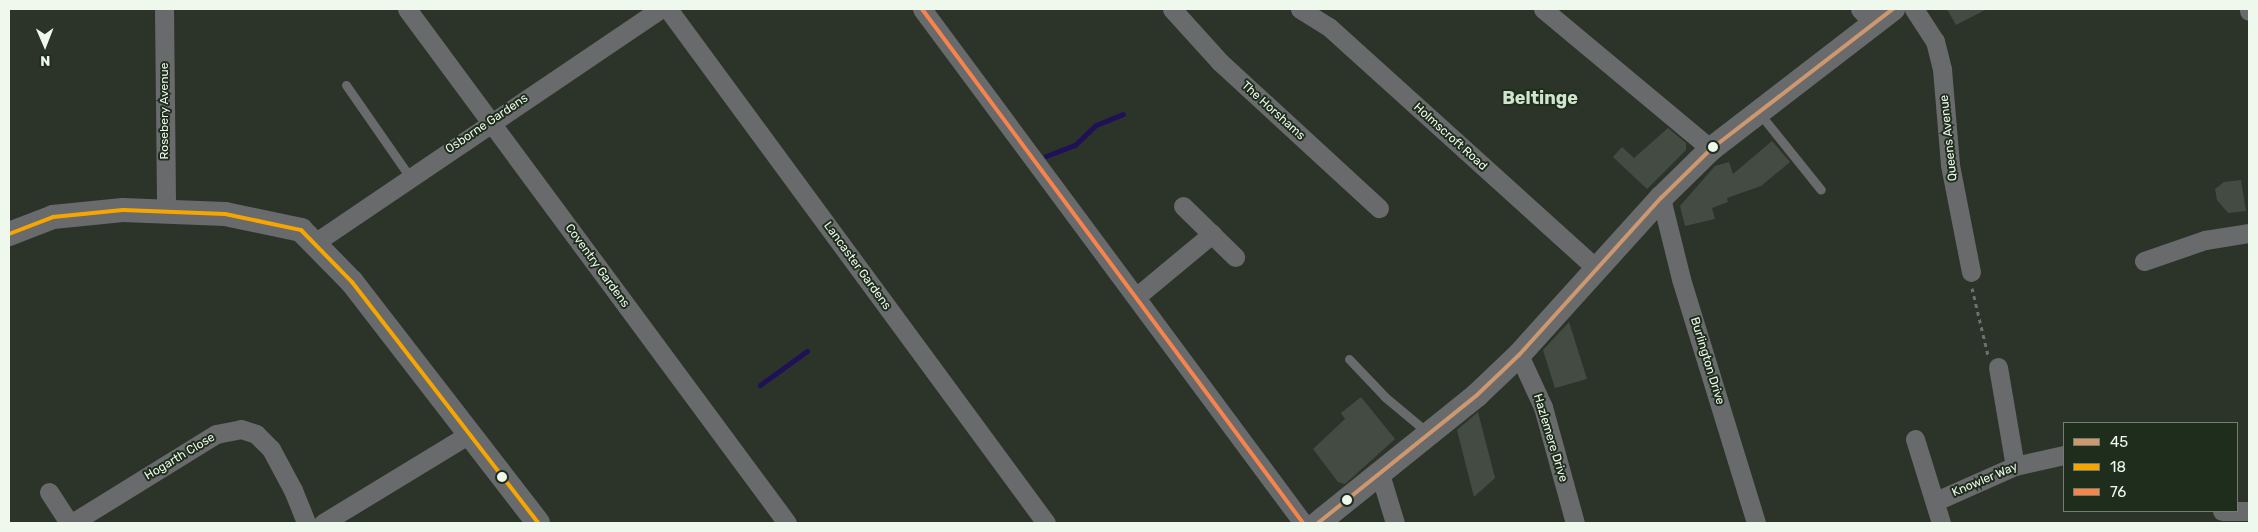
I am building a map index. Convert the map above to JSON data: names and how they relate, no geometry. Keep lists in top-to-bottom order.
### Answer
{
  "streets": {
    "street": [
      "Rosebery Avenue",
      "The Horshams",
      "Osborne Gardens",
      "Holmscroft Road",
      "Queens Avenue",
      "Coventry Gardens",
      "Lancaster Gardens",
      "Burlington Drive",
      "Hazlemere Drive",
      "Hogarth Close",
      "Knowler Way"
    ]
  },
  "crossings": [
    ["Osborne Gardens", "Coventry Gardens"]
  ],
  "districts": ["Beltinge"],
  "lines": ["transit line 45", "transit line 76", "transit line 18"],
  "legend": ["45", "18", "76"],
  "north": "bottom"
}
